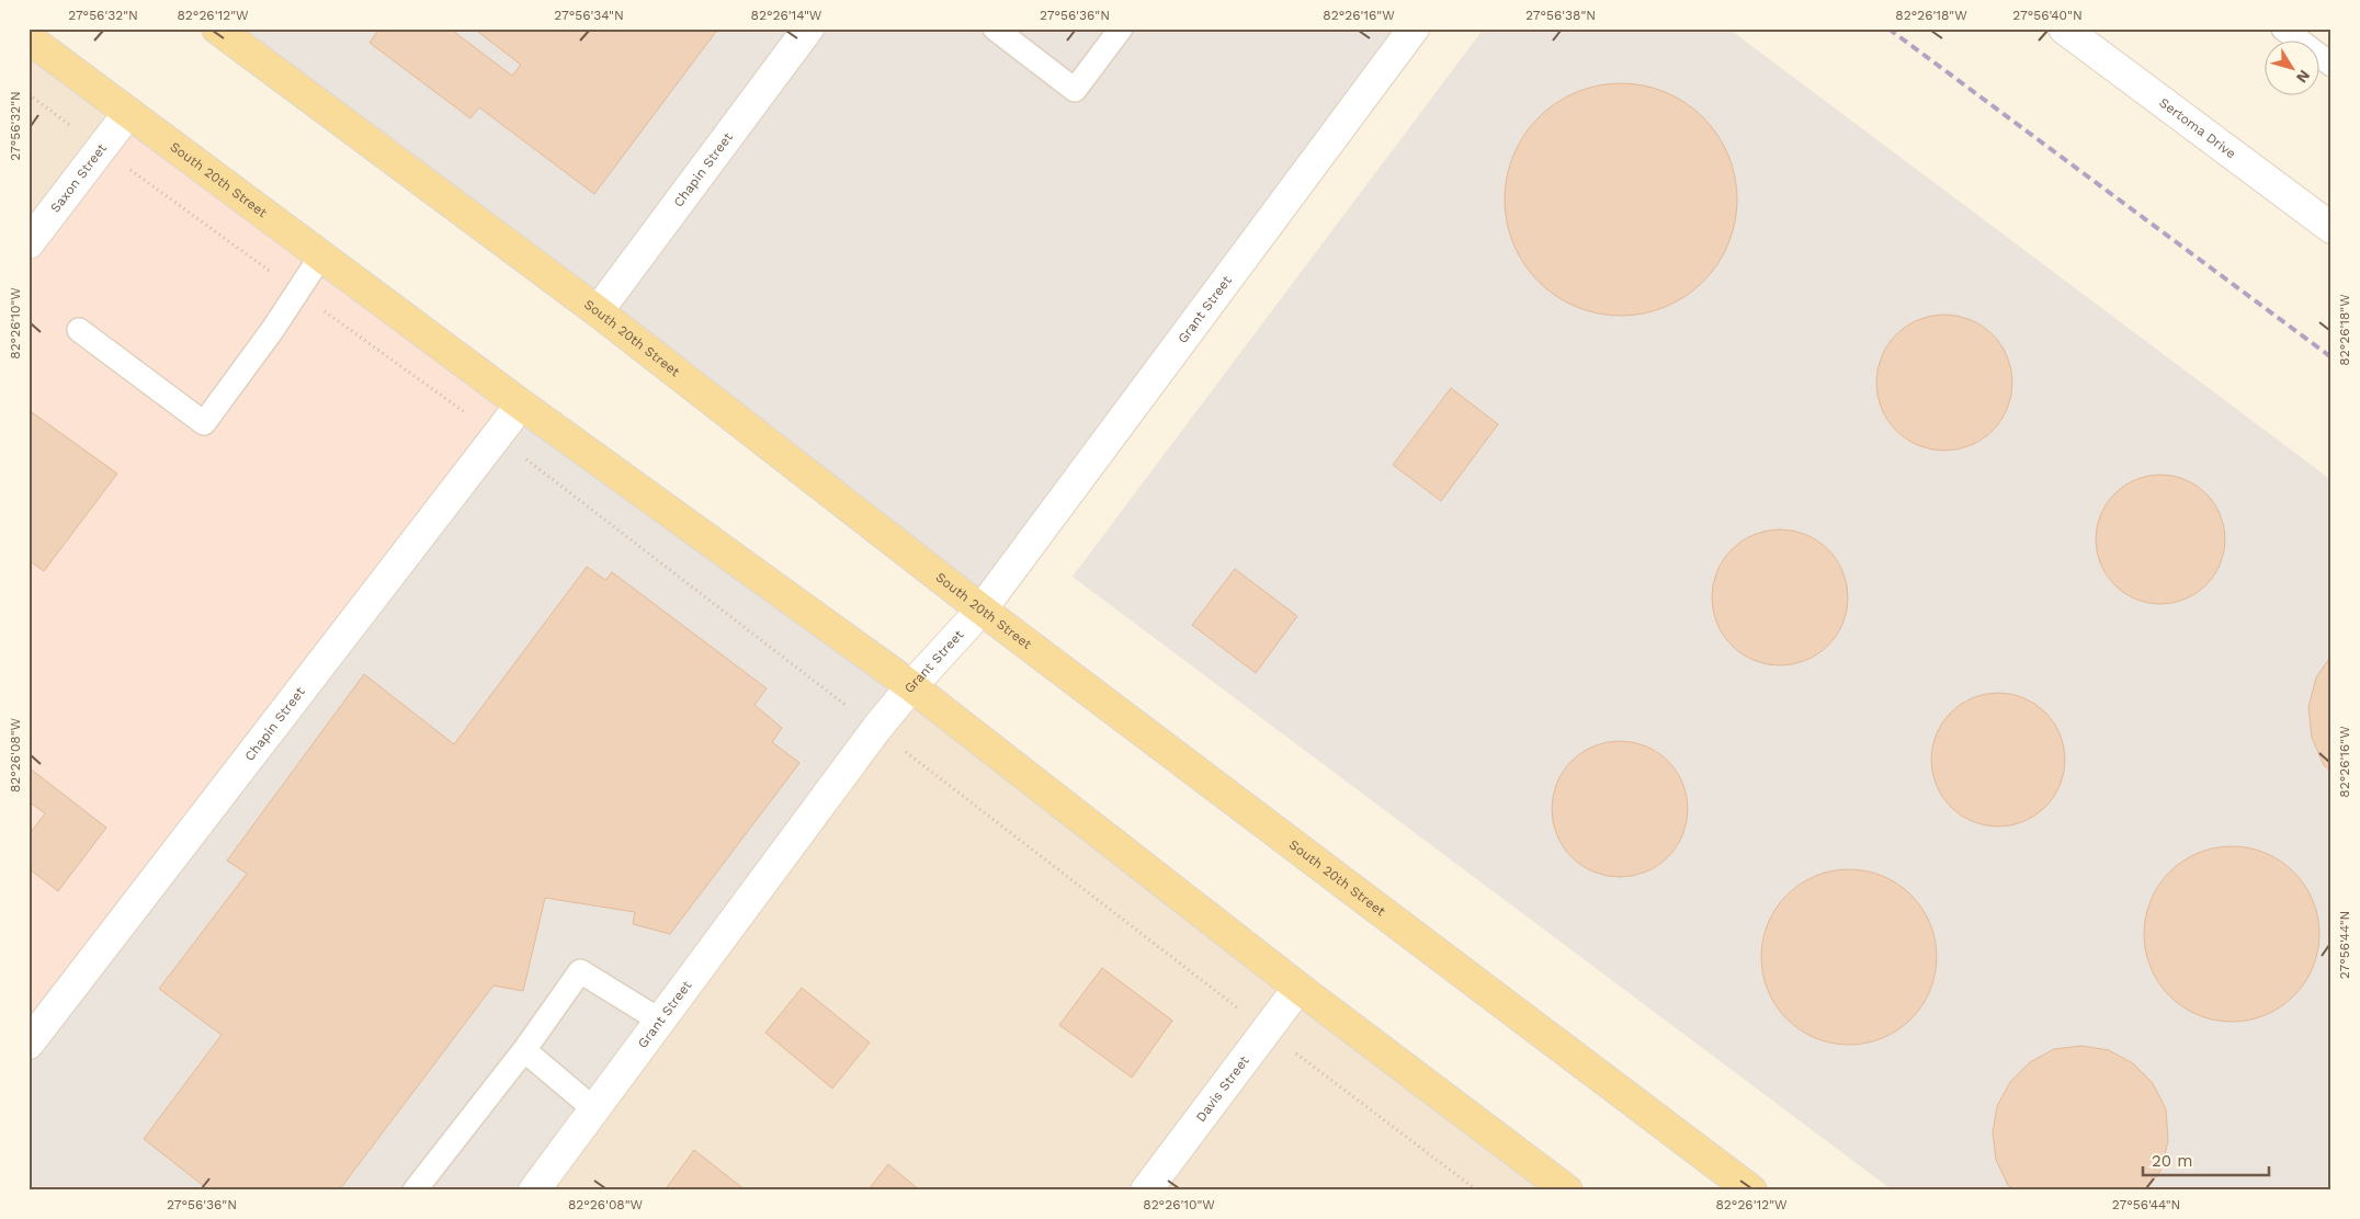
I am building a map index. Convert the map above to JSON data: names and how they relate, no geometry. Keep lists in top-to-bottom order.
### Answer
{
  "streets": {
    "main road": ["South 20th Street"],
    "street": [
      "Sertoma Drive",
      "Chapin Street",
      "Saxon Street",
      "Grant Street",
      "Davis Street"
    ]
  },
  "crossings": [
    ["Chapin Street", "South 20th Street"],
    ["Saxon Street", "South 20th Street"],
    ["South 20th Street", "Grant Street"],
    ["South 20th Street", "Davis Street"]
  ],
  "scale_bar": "20 m",
  "north": "bottom right",
  "coordinates": [
    "27°56'32\"N",
    "82°26'12\"W",
    "27°56'34\"N",
    "82°26'14\"W",
    "27°56'36\"N",
    "82°26'16\"W",
    "27°56'38\"N",
    "82°26'18\"W",
    "27°56'40\"N",
    "82°26'10\"W",
    "82°26'08\"W",
    "27°56'44\"N"
  ]
}
